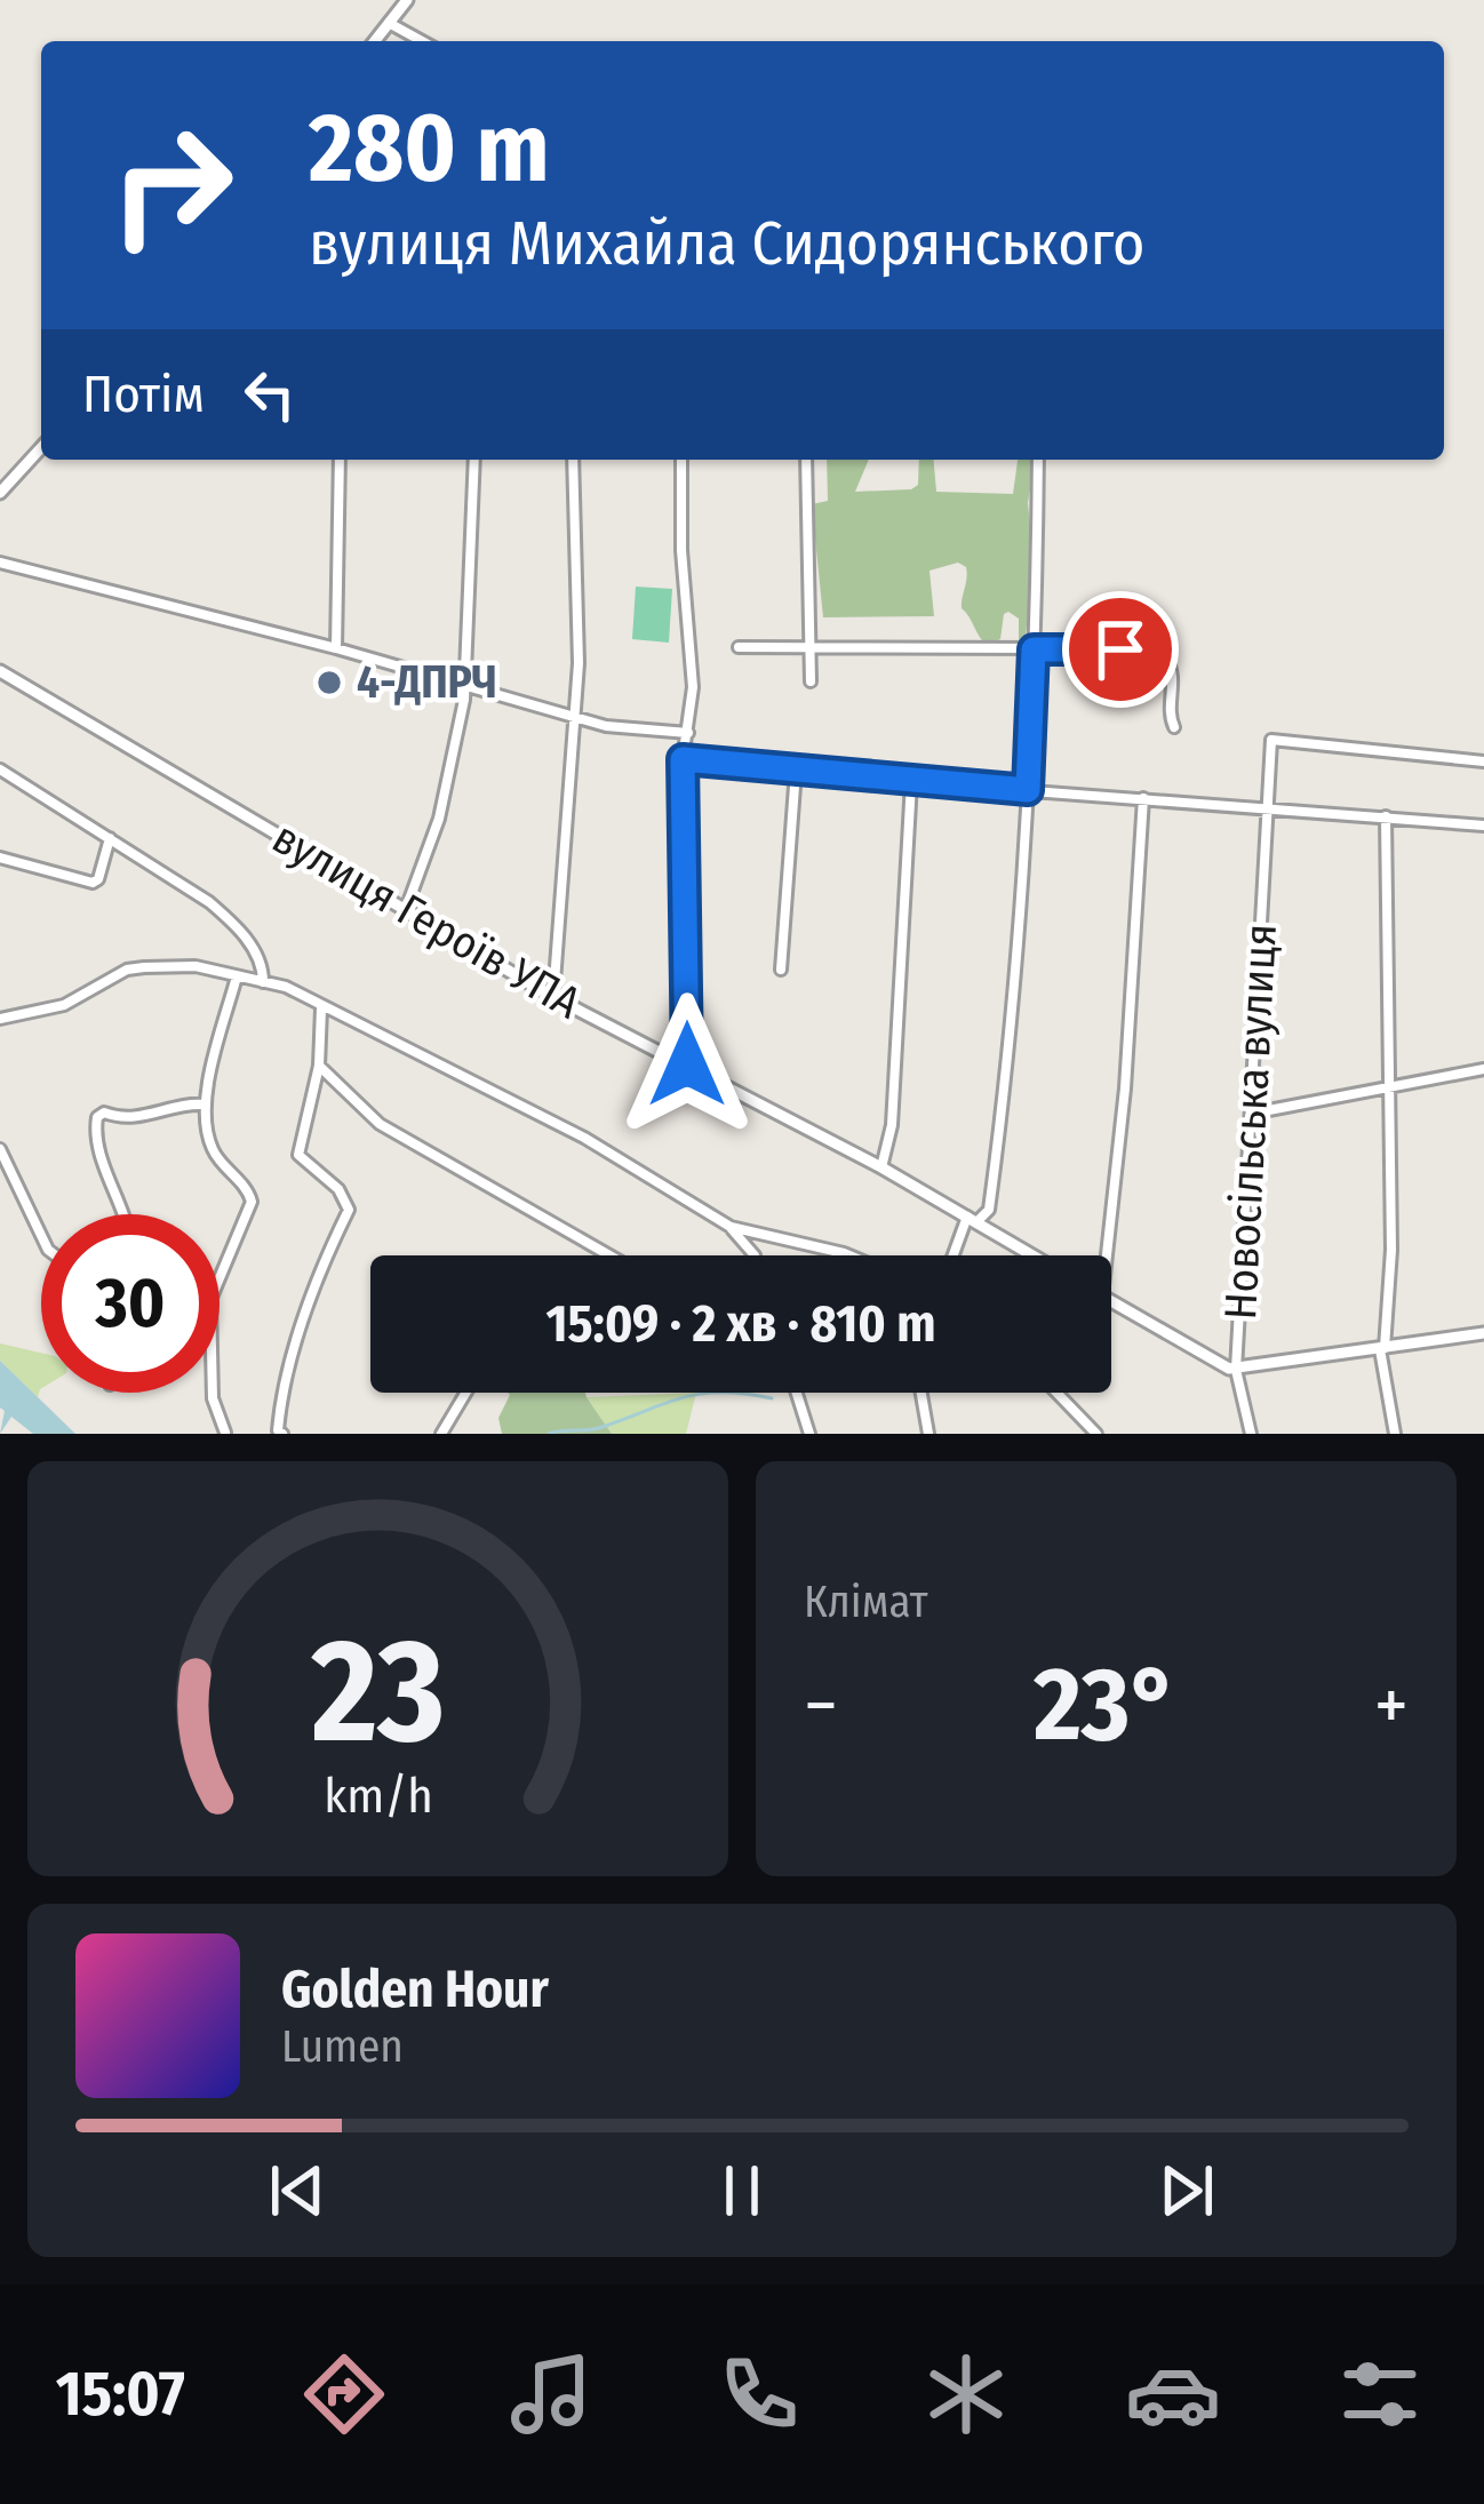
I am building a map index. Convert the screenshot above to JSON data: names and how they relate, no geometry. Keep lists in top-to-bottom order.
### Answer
{
  "streets": {
    "street": ["вулиця Героїв УПА", "Новосільська вулиця"]
  },
  "places": ["4-ДПРЧ"],
  "page": {
    "turn": ["280 m", "вулиця Михайла Сидорянського"],
    "then": "Потім",
    "limit": "30",
    "trip": "15:09 · 2 хв · 810 m",
    "tile": "Клімат",
    "heat": ["−", "23°", "+"],
    "song": ["Golden Hour", "Lumen"],
    "tabs": "15:07",
    "gauge": ["23", "km/h"]
  }
}
